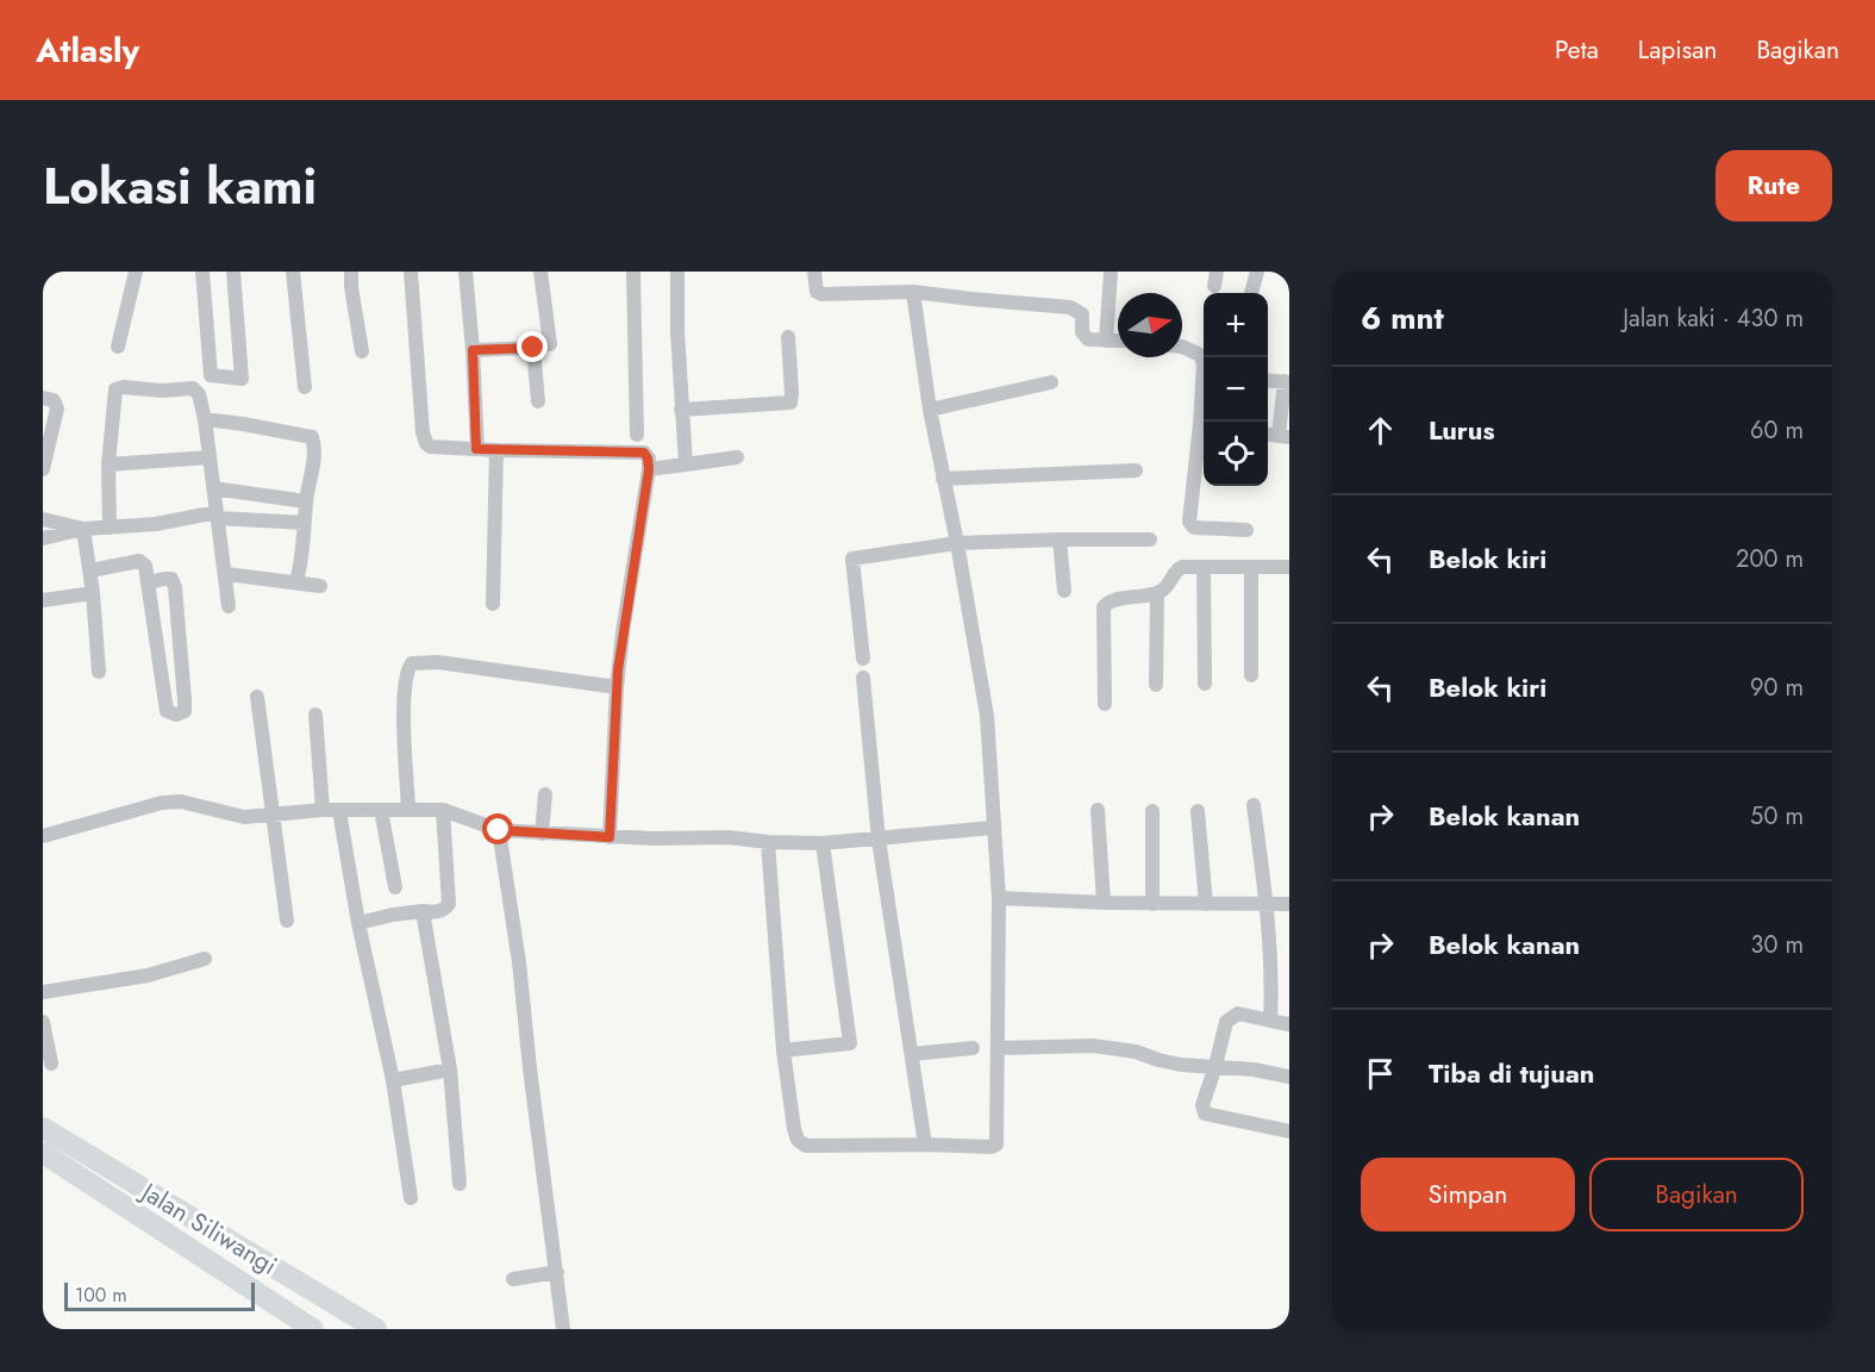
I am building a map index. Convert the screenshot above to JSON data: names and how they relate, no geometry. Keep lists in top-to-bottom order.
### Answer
{
  "streets": {
    "main road": ["Jalan Siliwangi"]
  },
  "scale_bar": "100 m",
  "north": "right",
  "page": {
    "header": "Atlasly",
    "nav": ["Peta", "Lapisan", "Bagikan"],
    "title": "Lokasi kami",
    "buttons": [
      "Rute",
      ["Simpan", "Bagikan"]
    ],
    "heading": ["6 mnt", "Jalan kaki · 430 m"],
    "map_buttons": ["+", "−"],
    "list": [
      ["Lurus", "60 m"],
      ["Belok kiri", "200 m"],
      ["Belok kiri", "90 m"],
      ["Belok kanan", "50 m"],
      ["Belok kanan", "30 m"],
      "Tiba di tujuan"
    ],
    "scale": "100 m"
  }
}
